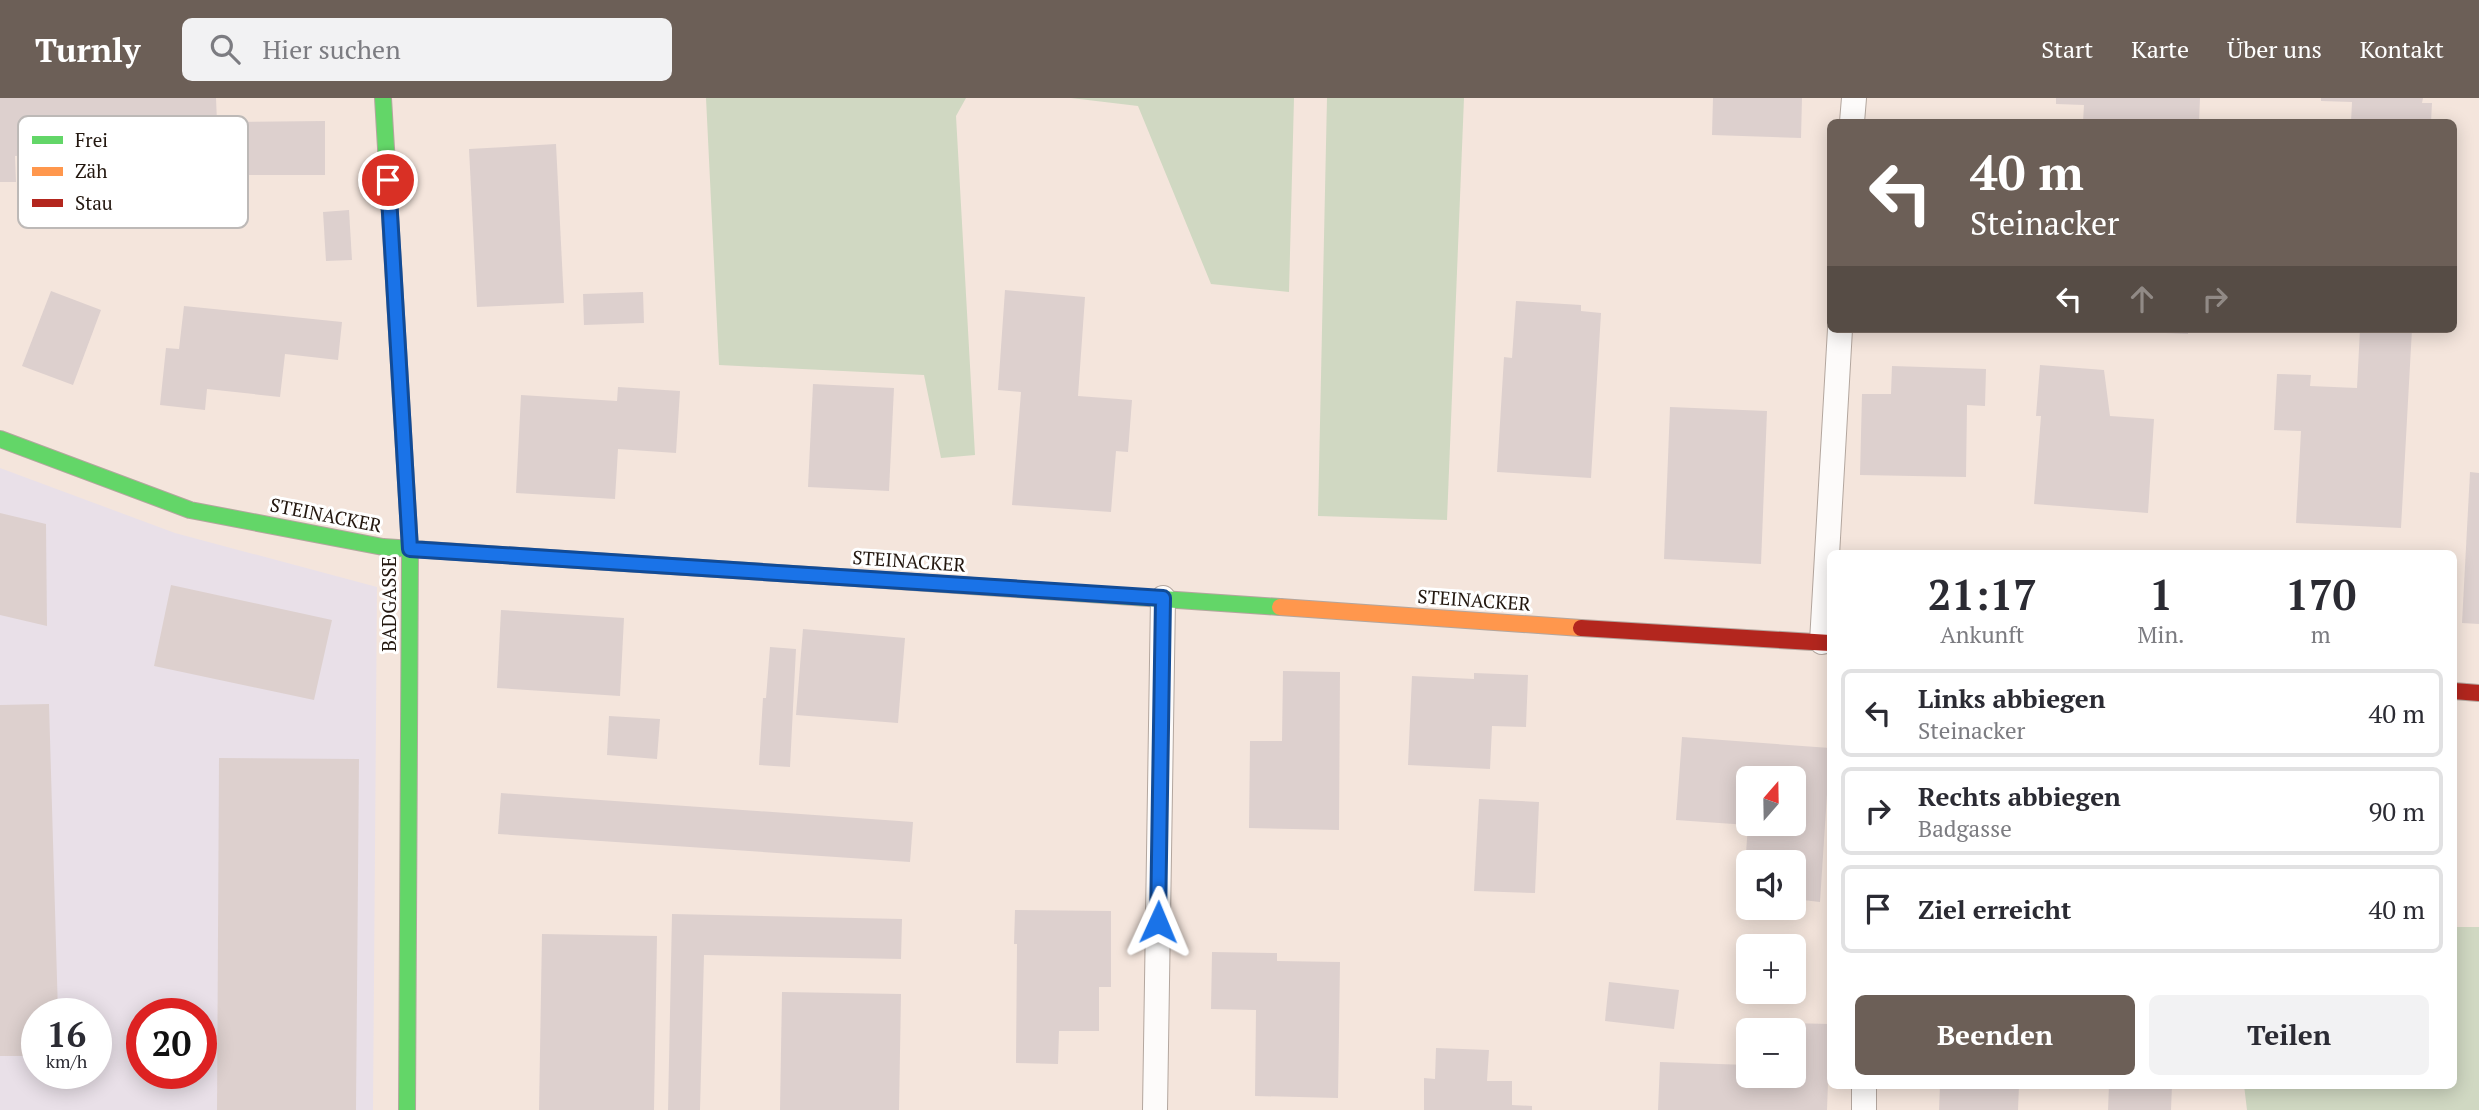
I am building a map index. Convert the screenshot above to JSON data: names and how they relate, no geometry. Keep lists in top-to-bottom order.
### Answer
{
  "streets": {
    "street": ["STEINACKER", "BADGASSE"]
  },
  "crossings": [
    ["STEINACKER", "BADGASSE"]
  ],
  "legend": ["Frei", "Zäh", "Stau"],
  "north": "top",
  "page": {
    "header": "Turnly",
    "search": "Hier suchen",
    "nav": [
      "Start",
      "Karte",
      "Über uns",
      "Kontakt"
    ],
    "turn": ["40 m", "Steinacker"],
    "eta": [
      "21:17",
      "Ankunft",
      "1",
      "Min.",
      "170",
      "m"
    ],
    "list": [
      {
        "name": "Links abbiegen",
        "note": "Steinacker",
        "value": "40 m"
      },
      {
        "name": "Rechts abbiegen",
        "note": "Badgasse",
        "value": "90 m"
      },
      {
        "name": "Ziel erreicht",
        "value": "40 m"
      }
    ],
    "map_buttons": ["+", "−"],
    "buttons": ["Beenden", "Teilen"],
    "speed": "16 km/h",
    "limit": "20"
  }
}
